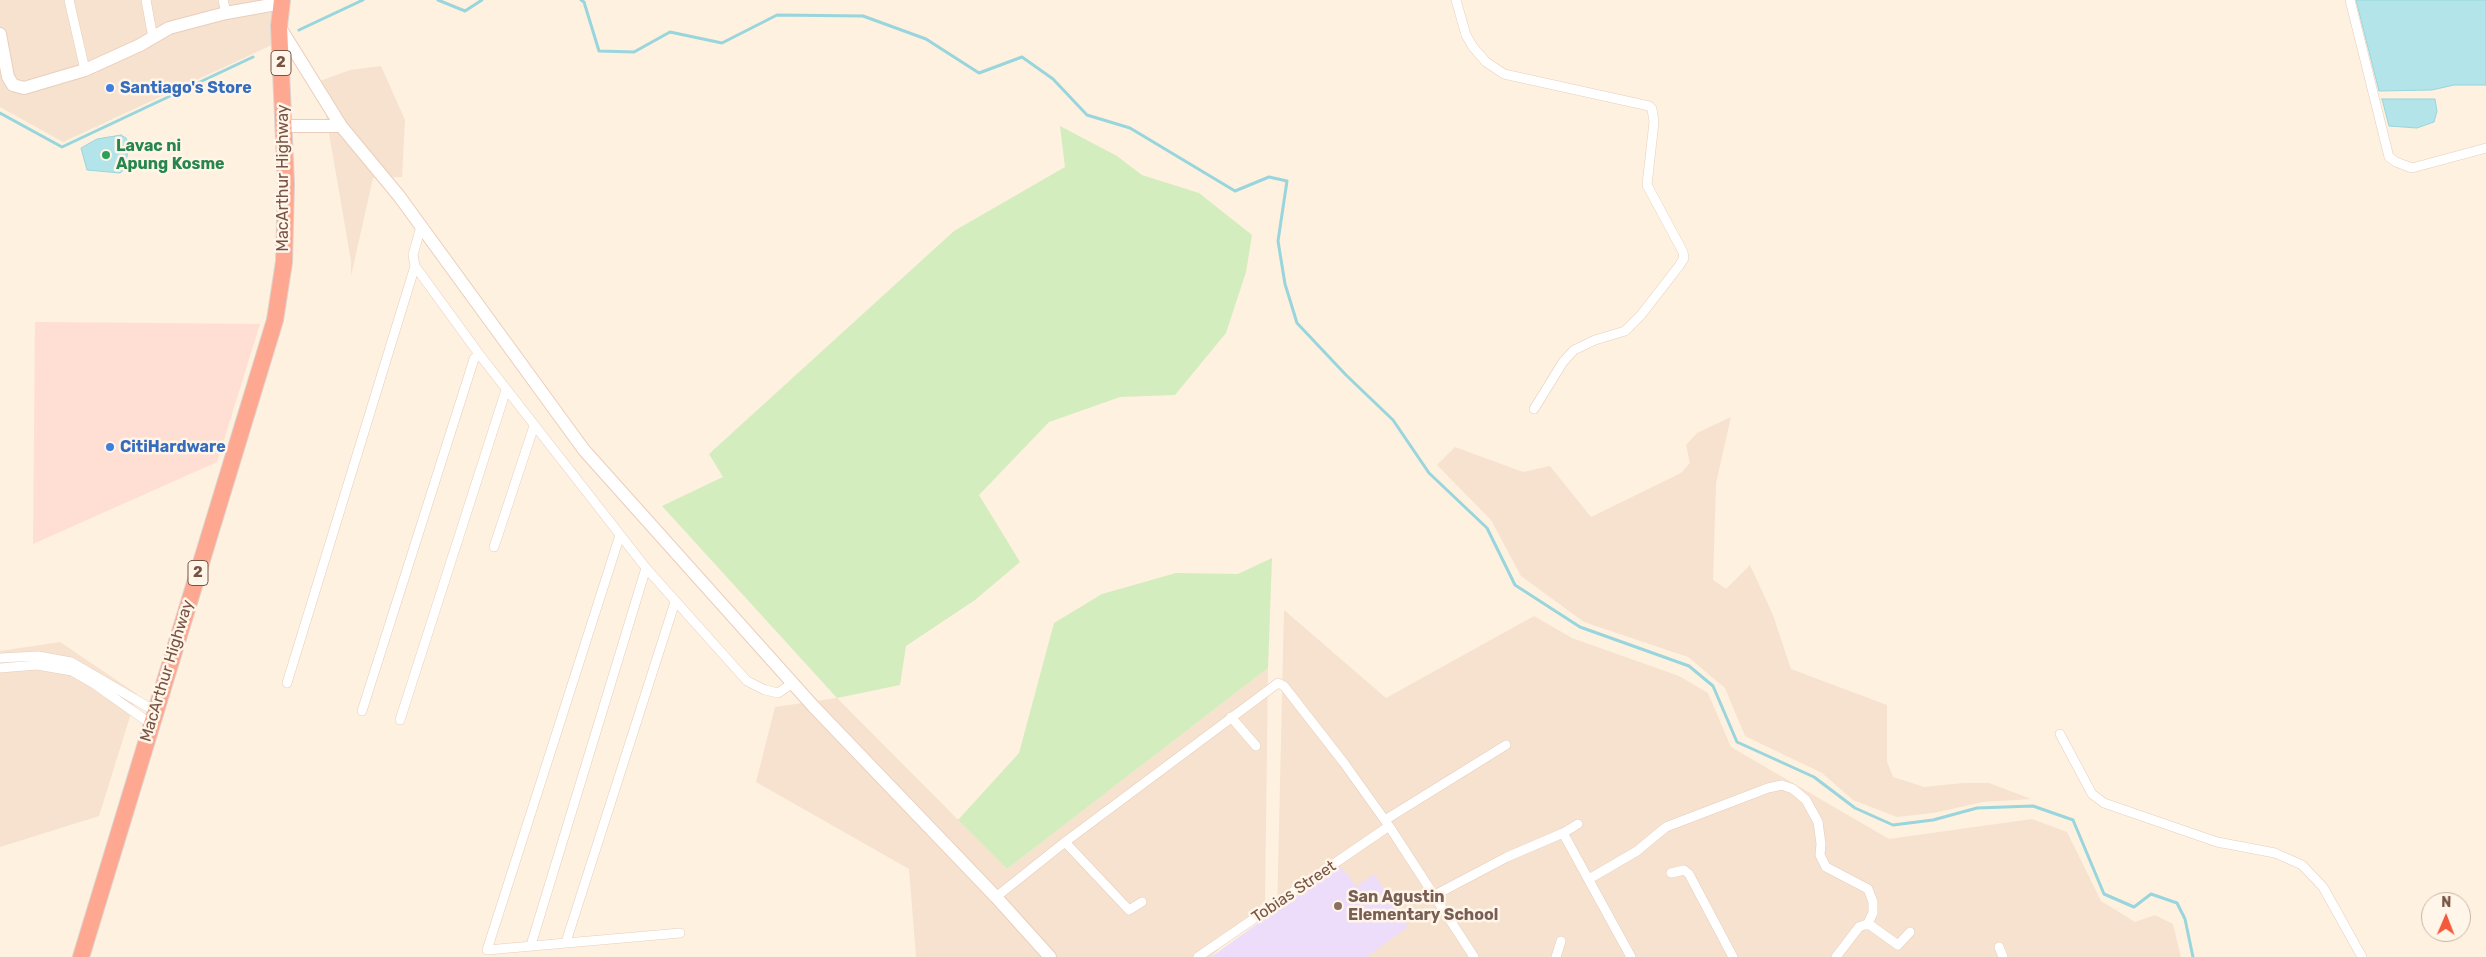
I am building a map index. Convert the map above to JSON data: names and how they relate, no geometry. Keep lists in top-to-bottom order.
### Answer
{
  "streets": {
    "highway": ["2", "MacArthur Highway"],
    "street": ["Tobias Street"]
  },
  "places": [
    "Santiago's Store",
    "Lavac ni Apung Kosme",
    "CitiHardware",
    "San Agustin Elementary School"
  ],
  "north": "top"
}
